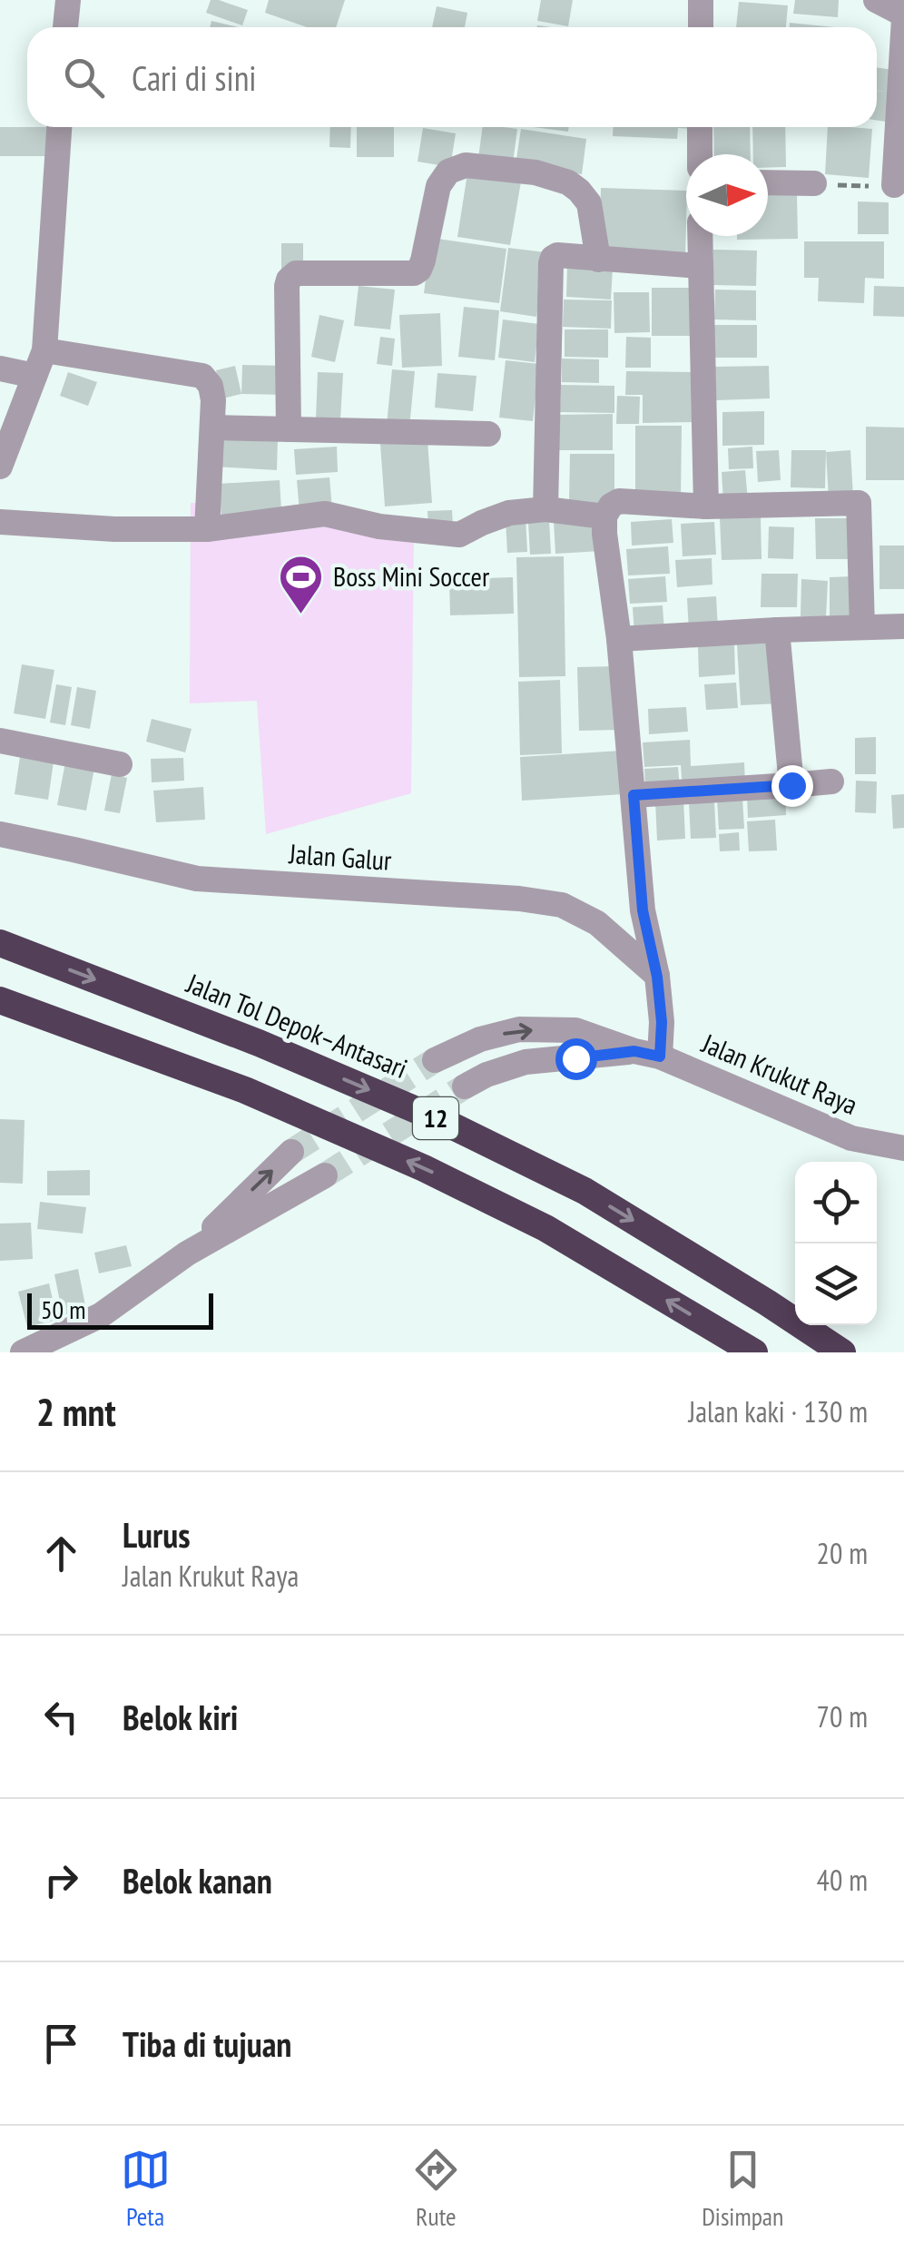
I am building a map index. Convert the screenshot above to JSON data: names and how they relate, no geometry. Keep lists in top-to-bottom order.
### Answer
{
  "streets": {
    "highway": ["Jalan Tol Depok–Antasari", "12"],
    "street": ["Jalan Galur", "Jalan Krukut Raya"]
  },
  "places": {
    "sports": ["Boss Mini Soccer"]
  },
  "scale_bar": "50 m",
  "north": "right",
  "page": {
    "search": "Cari di sini",
    "scale": "50 m",
    "heading": ["2 mnt", "Jalan kaki · 130 m"],
    "list": [
      ["Lurus", "Jalan Krukut Raya", "20 m"],
      ["Belok kiri", "70 m"],
      ["Belok kanan", "40 m"],
      "Tiba di tujuan"
    ],
    "nav": ["Peta", "Rute", "Disimpan"]
  }
}
